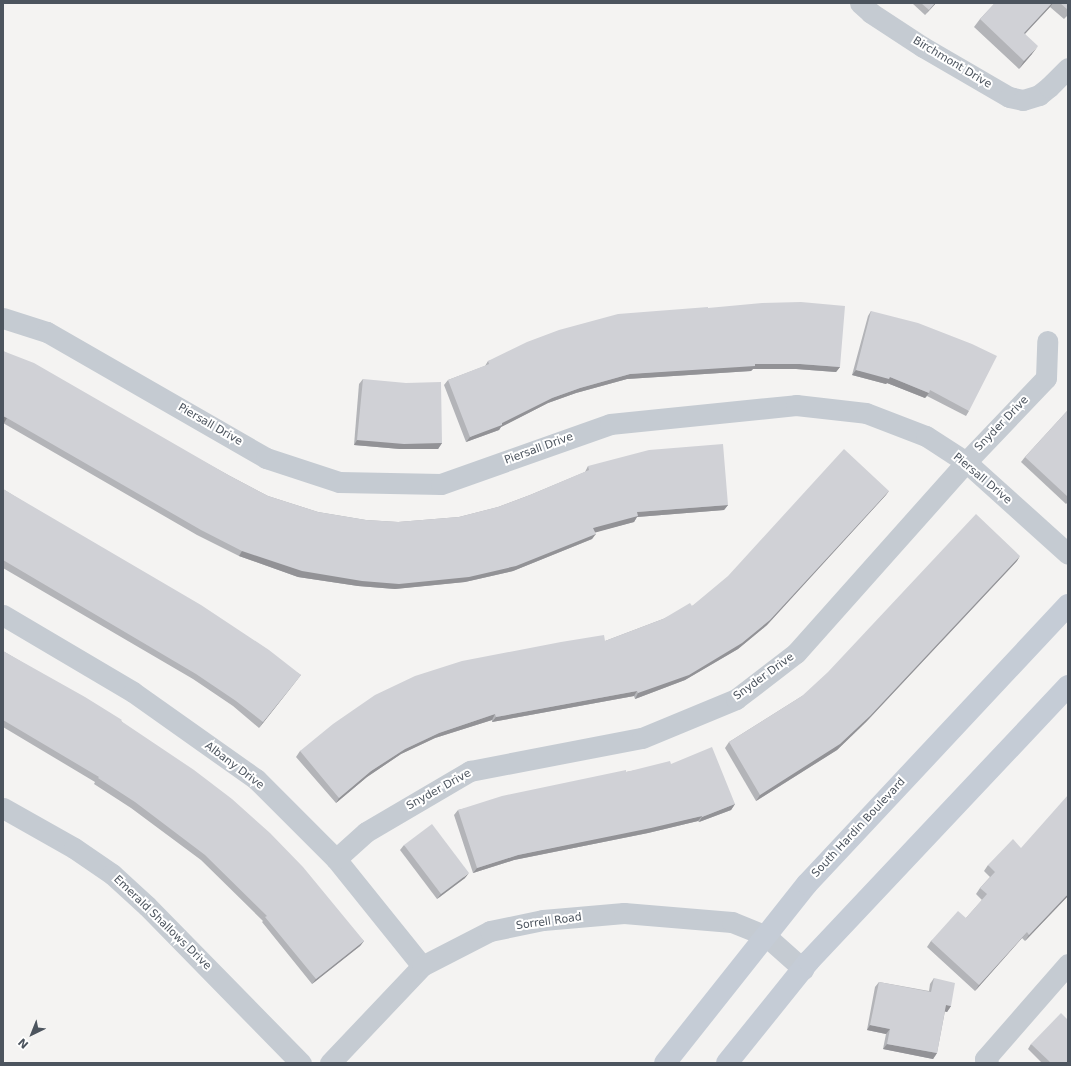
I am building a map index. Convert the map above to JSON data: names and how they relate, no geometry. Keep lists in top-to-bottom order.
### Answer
{
  "streets": {
    "main road": ["South Hardin Boulevard"],
    "street": [
      "Birchmont Drive",
      "Snyder Drive",
      "Piersall Drive",
      "Albany Drive",
      "Sorrell Road",
      "Emerald Shallows Drive"
    ]
  },
  "crossings": [
    ["Snyder Drive", "Piersall Drive"],
    ["Snyder Drive", "Albany Drive"],
    ["Albany Drive", "Sorrell Road"],
    ["South Hardin Boulevard", "Sorrell Road"]
  ],
  "north": "bottom left"
}
